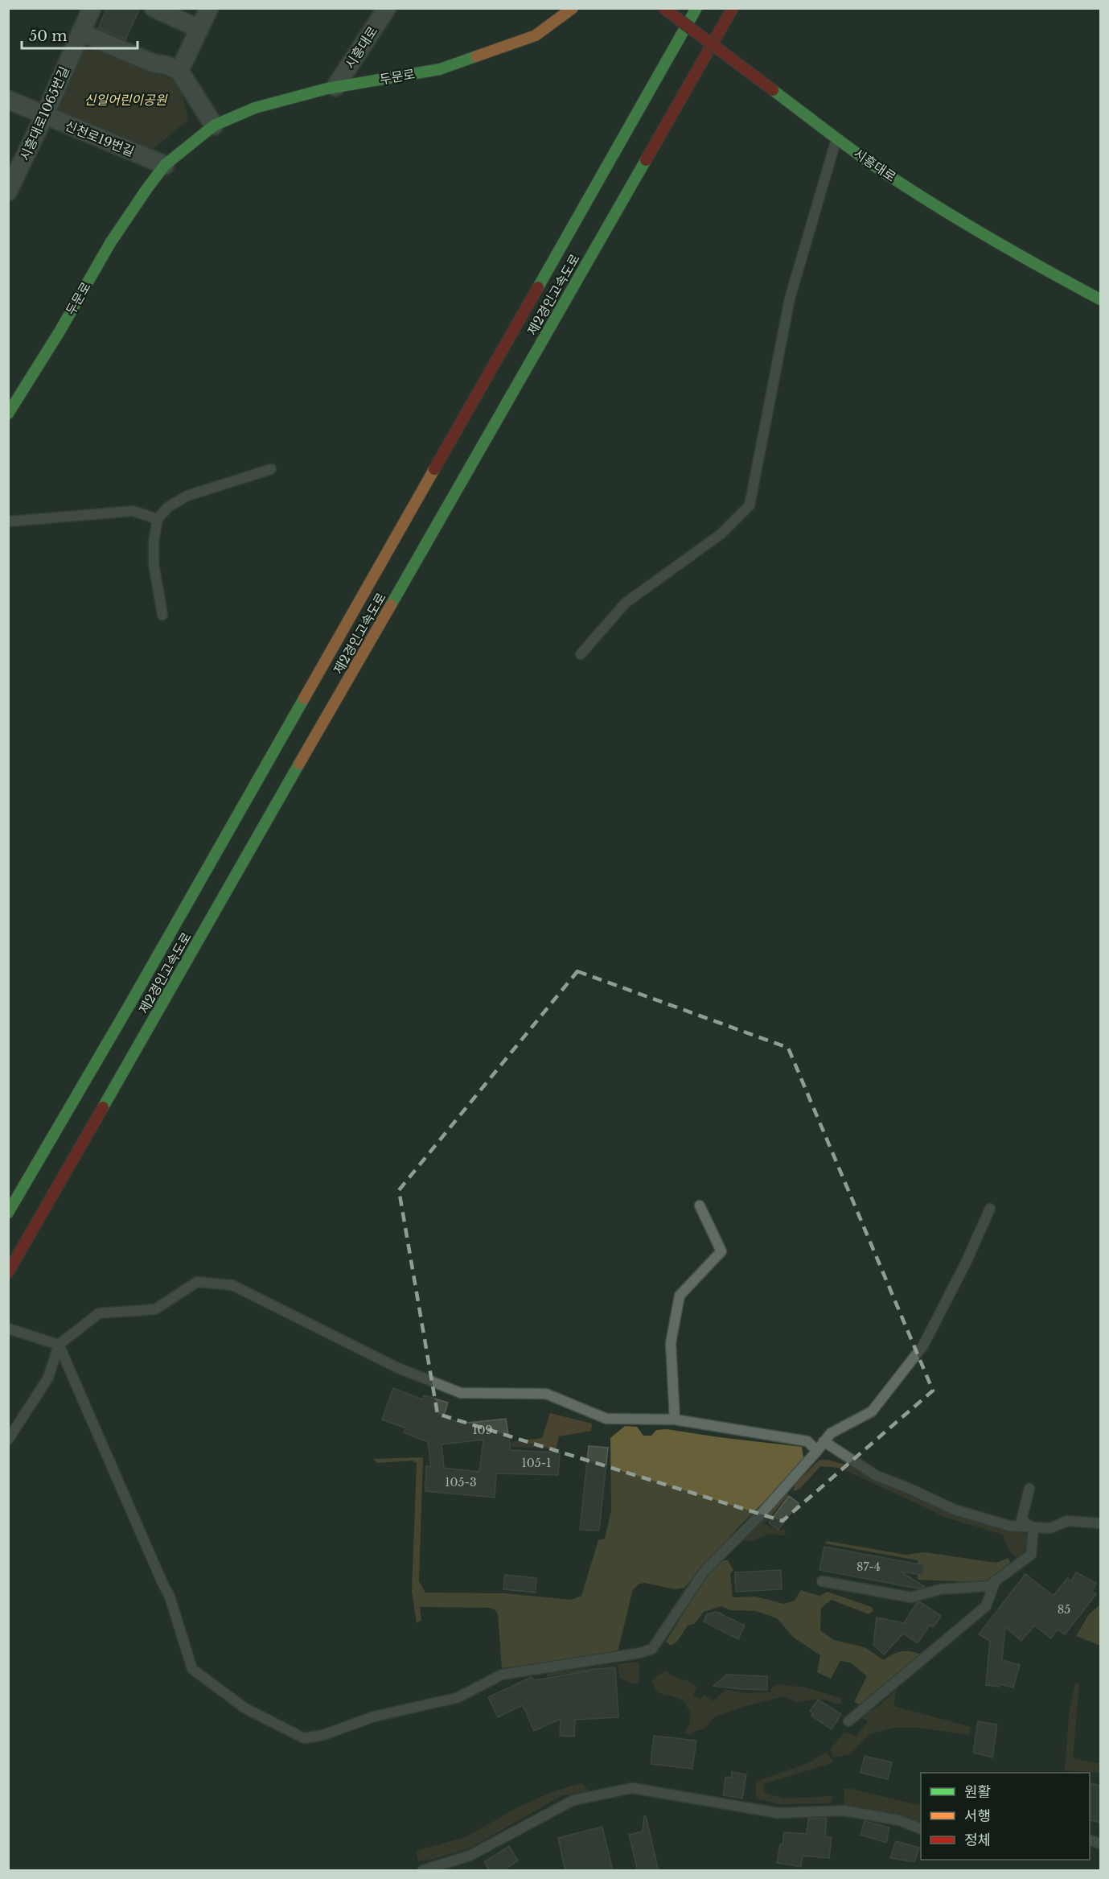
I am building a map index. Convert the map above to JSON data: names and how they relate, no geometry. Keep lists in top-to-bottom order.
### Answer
{
  "streets": {
    "main road": ["시흥대로", "두문로", "제2경인고속도로"],
    "street": ["시흥대로1065번길", "신천로19번길"]
  },
  "crossings": [
    ["시흥대로", "두문로"],
    ["두문로", "신천로19번길"],
    ["시흥대로1065번길", "신천로19번길"]
  ],
  "parks": ["신일어린이공원"],
  "house_numbers": [
    "109",
    "105-1",
    "105-3",
    "87-4",
    "85"
  ],
  "legend": ["원활", "서행", "정체"],
  "scale_bar": "50 m"
}
